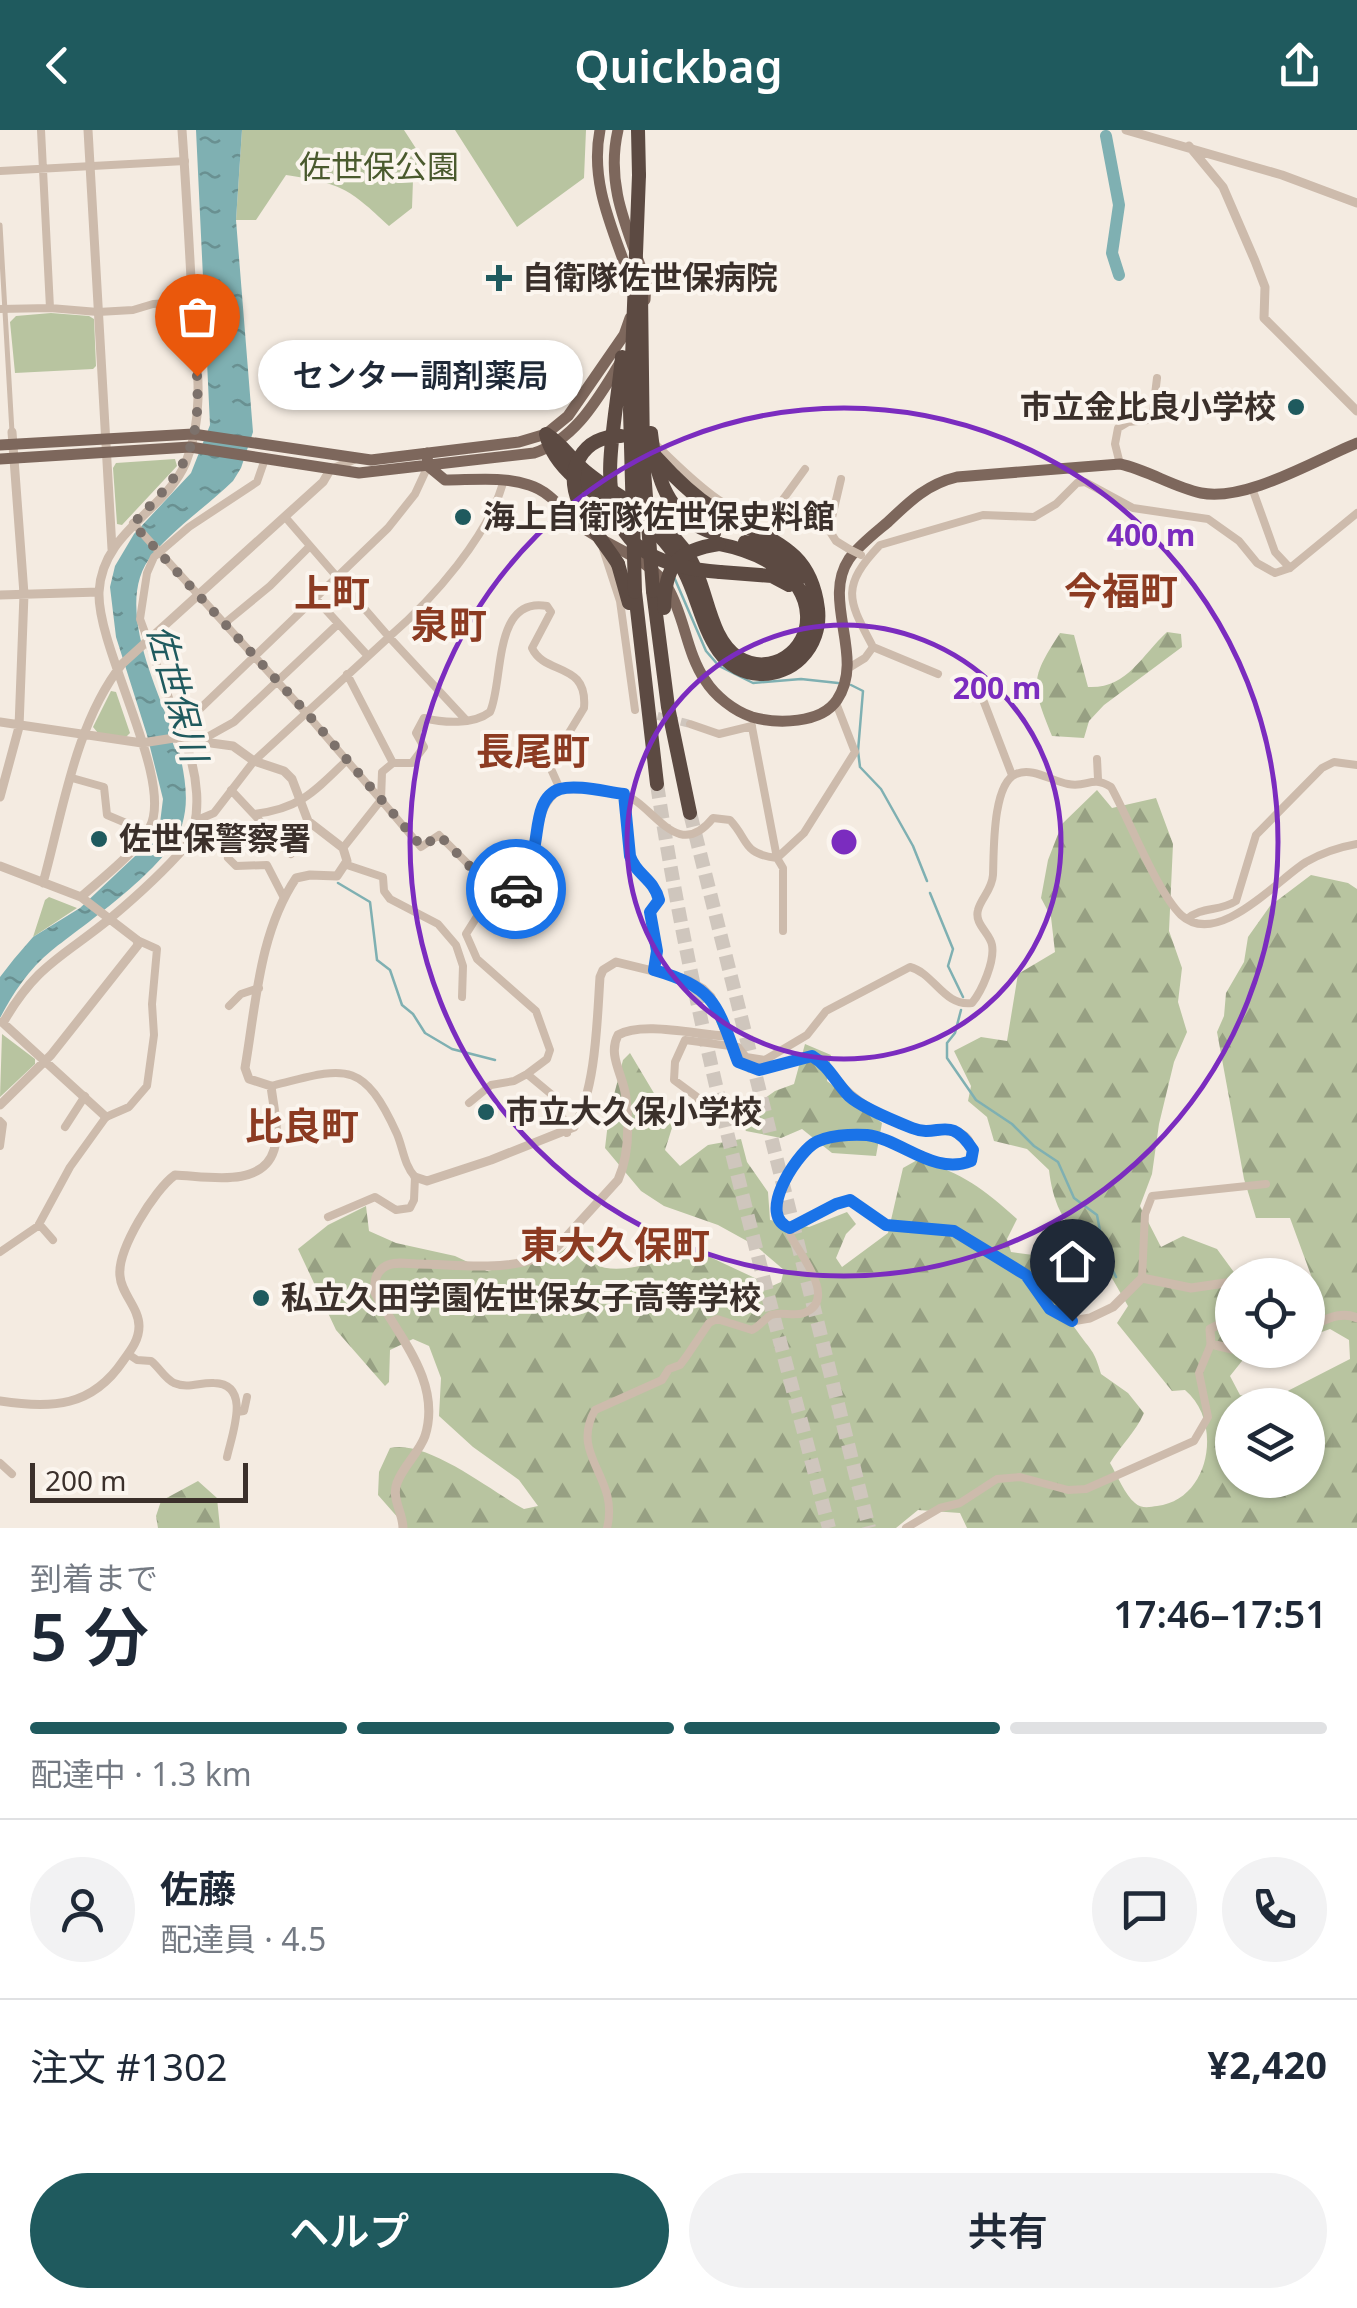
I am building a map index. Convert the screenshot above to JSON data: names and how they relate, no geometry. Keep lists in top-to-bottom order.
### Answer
{
  "districts": [
    "今福町",
    "上町",
    "泉町",
    "長尾町",
    "比良町",
    "東大久保町"
  ],
  "water": ["佐世保川"],
  "parks": ["佐世保公園"],
  "places": {
    "health": ["自衛隊佐世保病院"],
    "other": [
      "センター調剤薬局",
      "市立金比良小学校",
      "海上自衛隊佐世保史料館",
      "佐世保警察署",
      "市立大久保小学校",
      "私立久田学園佐世保女子高等学校"
    ]
  },
  "scale_bar": "200 m",
  "page": {
    "header": "Quickbag",
    "bubble": "センター調剤薬局",
    "scale": "200 m",
    "heading": ["5 分", "到着まで", "17:46–17:51"],
    "panel": [
      "佐藤",
      "配達員 · 4.5",
      "注文 #1302",
      "¥2,420"
    ],
    "bar": "配達中 · 1.3 km",
    "buttons": ["ヘルプ", "共有"]
  },
  "rings": ["400 m", "200 m"]
}
